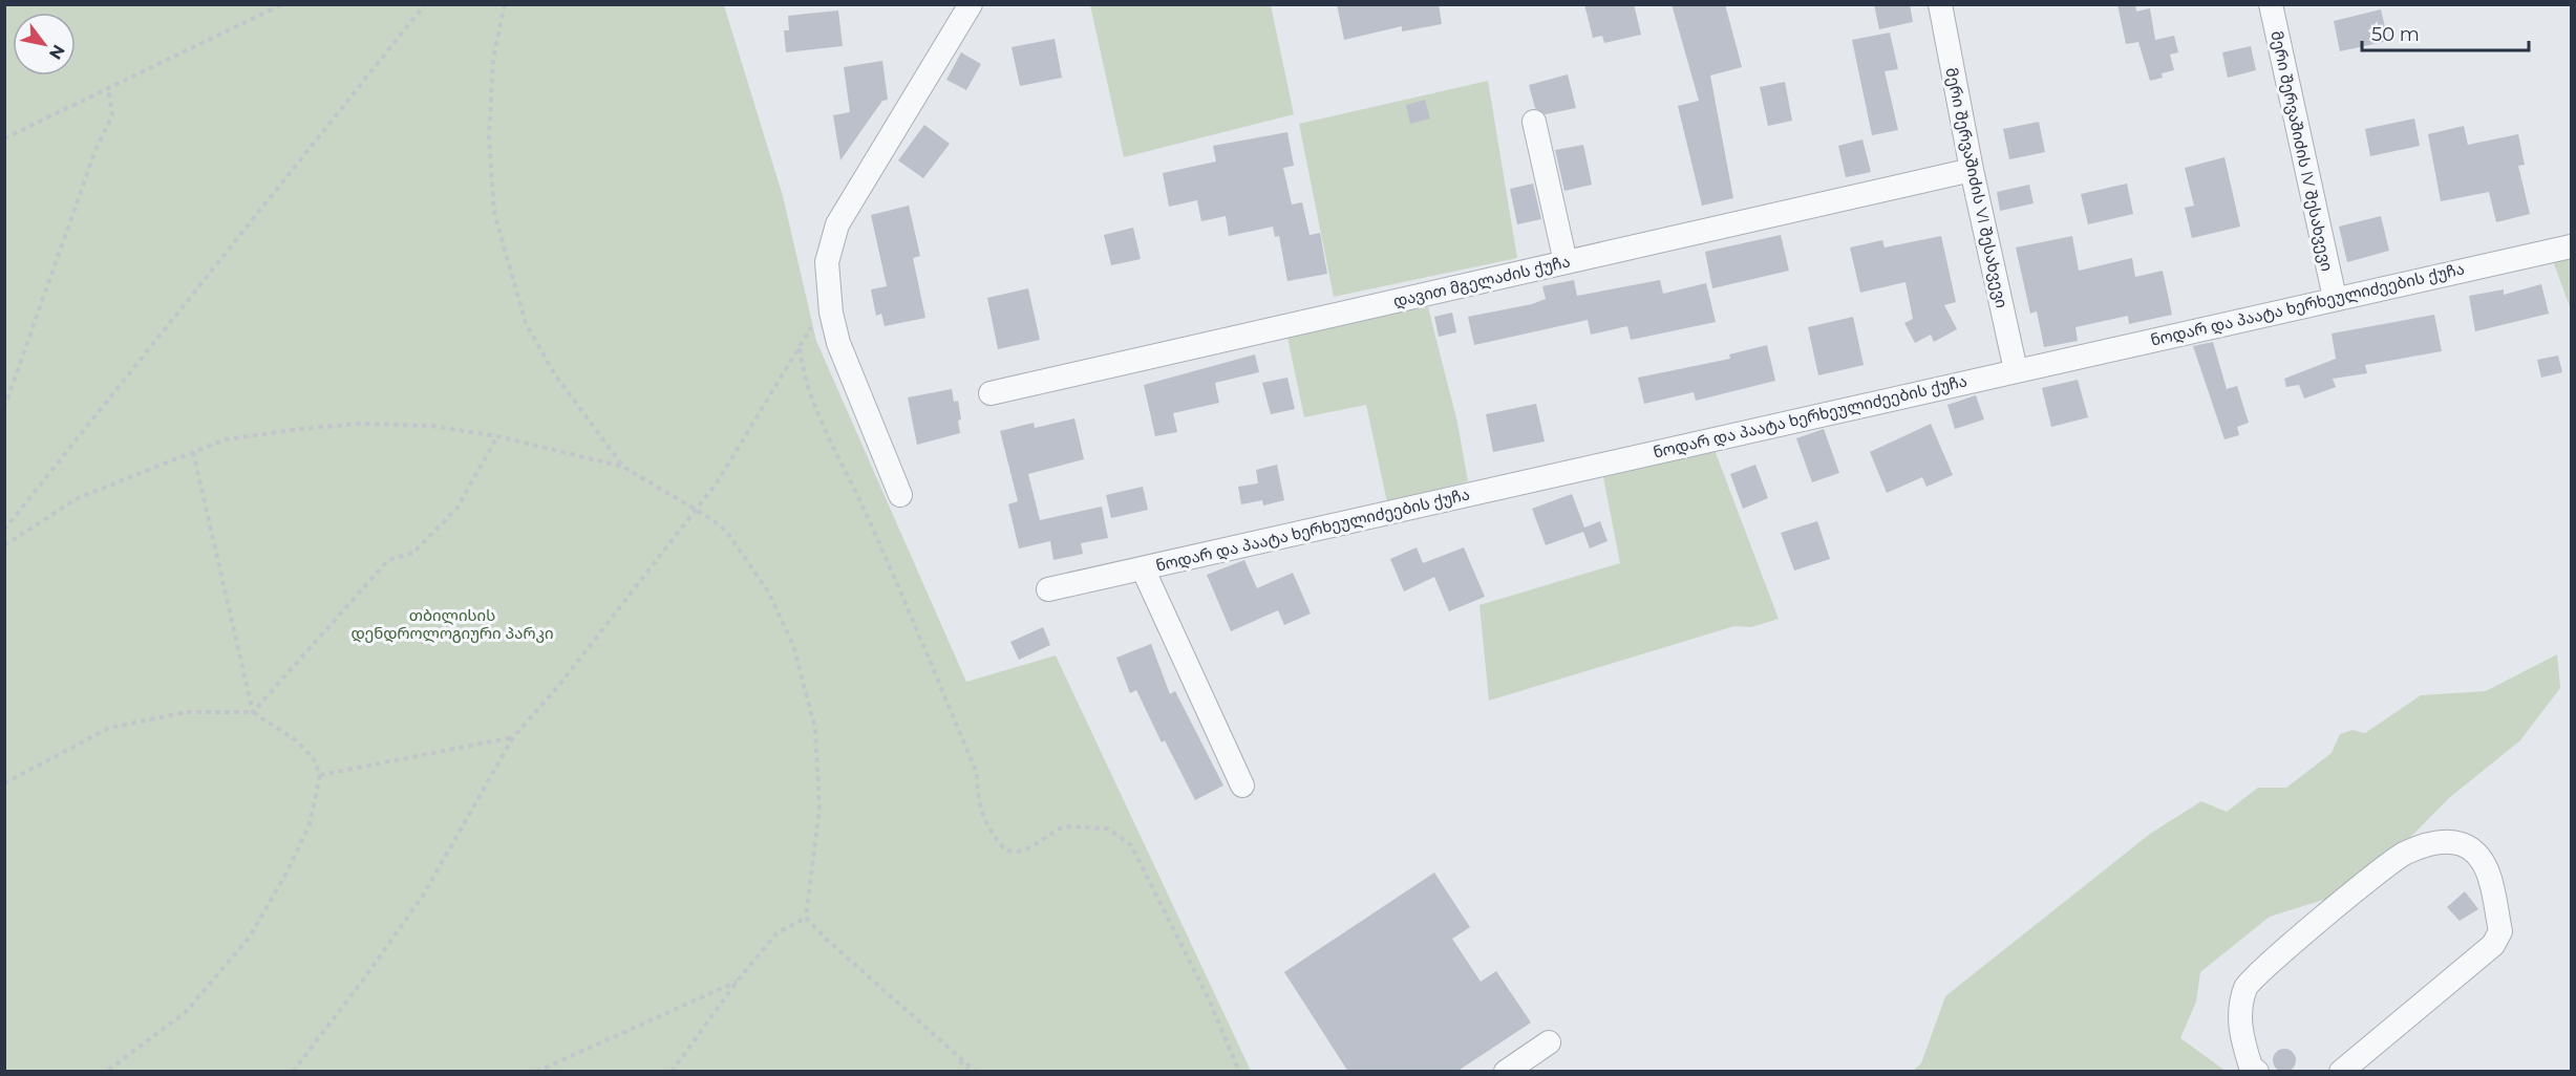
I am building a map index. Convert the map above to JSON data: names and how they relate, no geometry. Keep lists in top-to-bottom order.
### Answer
{
  "streets": {
    "street": [
      "მერი შერვაშიძის IV შესახვევი",
      "მერი შერვაშიძის VI შესახვევი",
      "დავით მგელაძის ქუჩა",
      "ნოდარ და პაატა ხერხეულიძეების ქუჩა"
    ]
  },
  "crossings": [
    ["მერი შერვაშიძის IV შესახვევი", "ნოდარ და პაატა ხერხეულიძეების ქუჩა"],
    ["მერი შერვაშიძის VI შესახვევი", "დავით მგელაძის ქუჩა"],
    ["მერი შერვაშიძის VI შესახვევი", "ნოდარ და პაატა ხერხეულიძეების ქუჩა"]
  ],
  "parks": ["თბილისის დენდროლოგიური პარკი"],
  "scale_bar": "50 m",
  "north": "bottom right"
}
